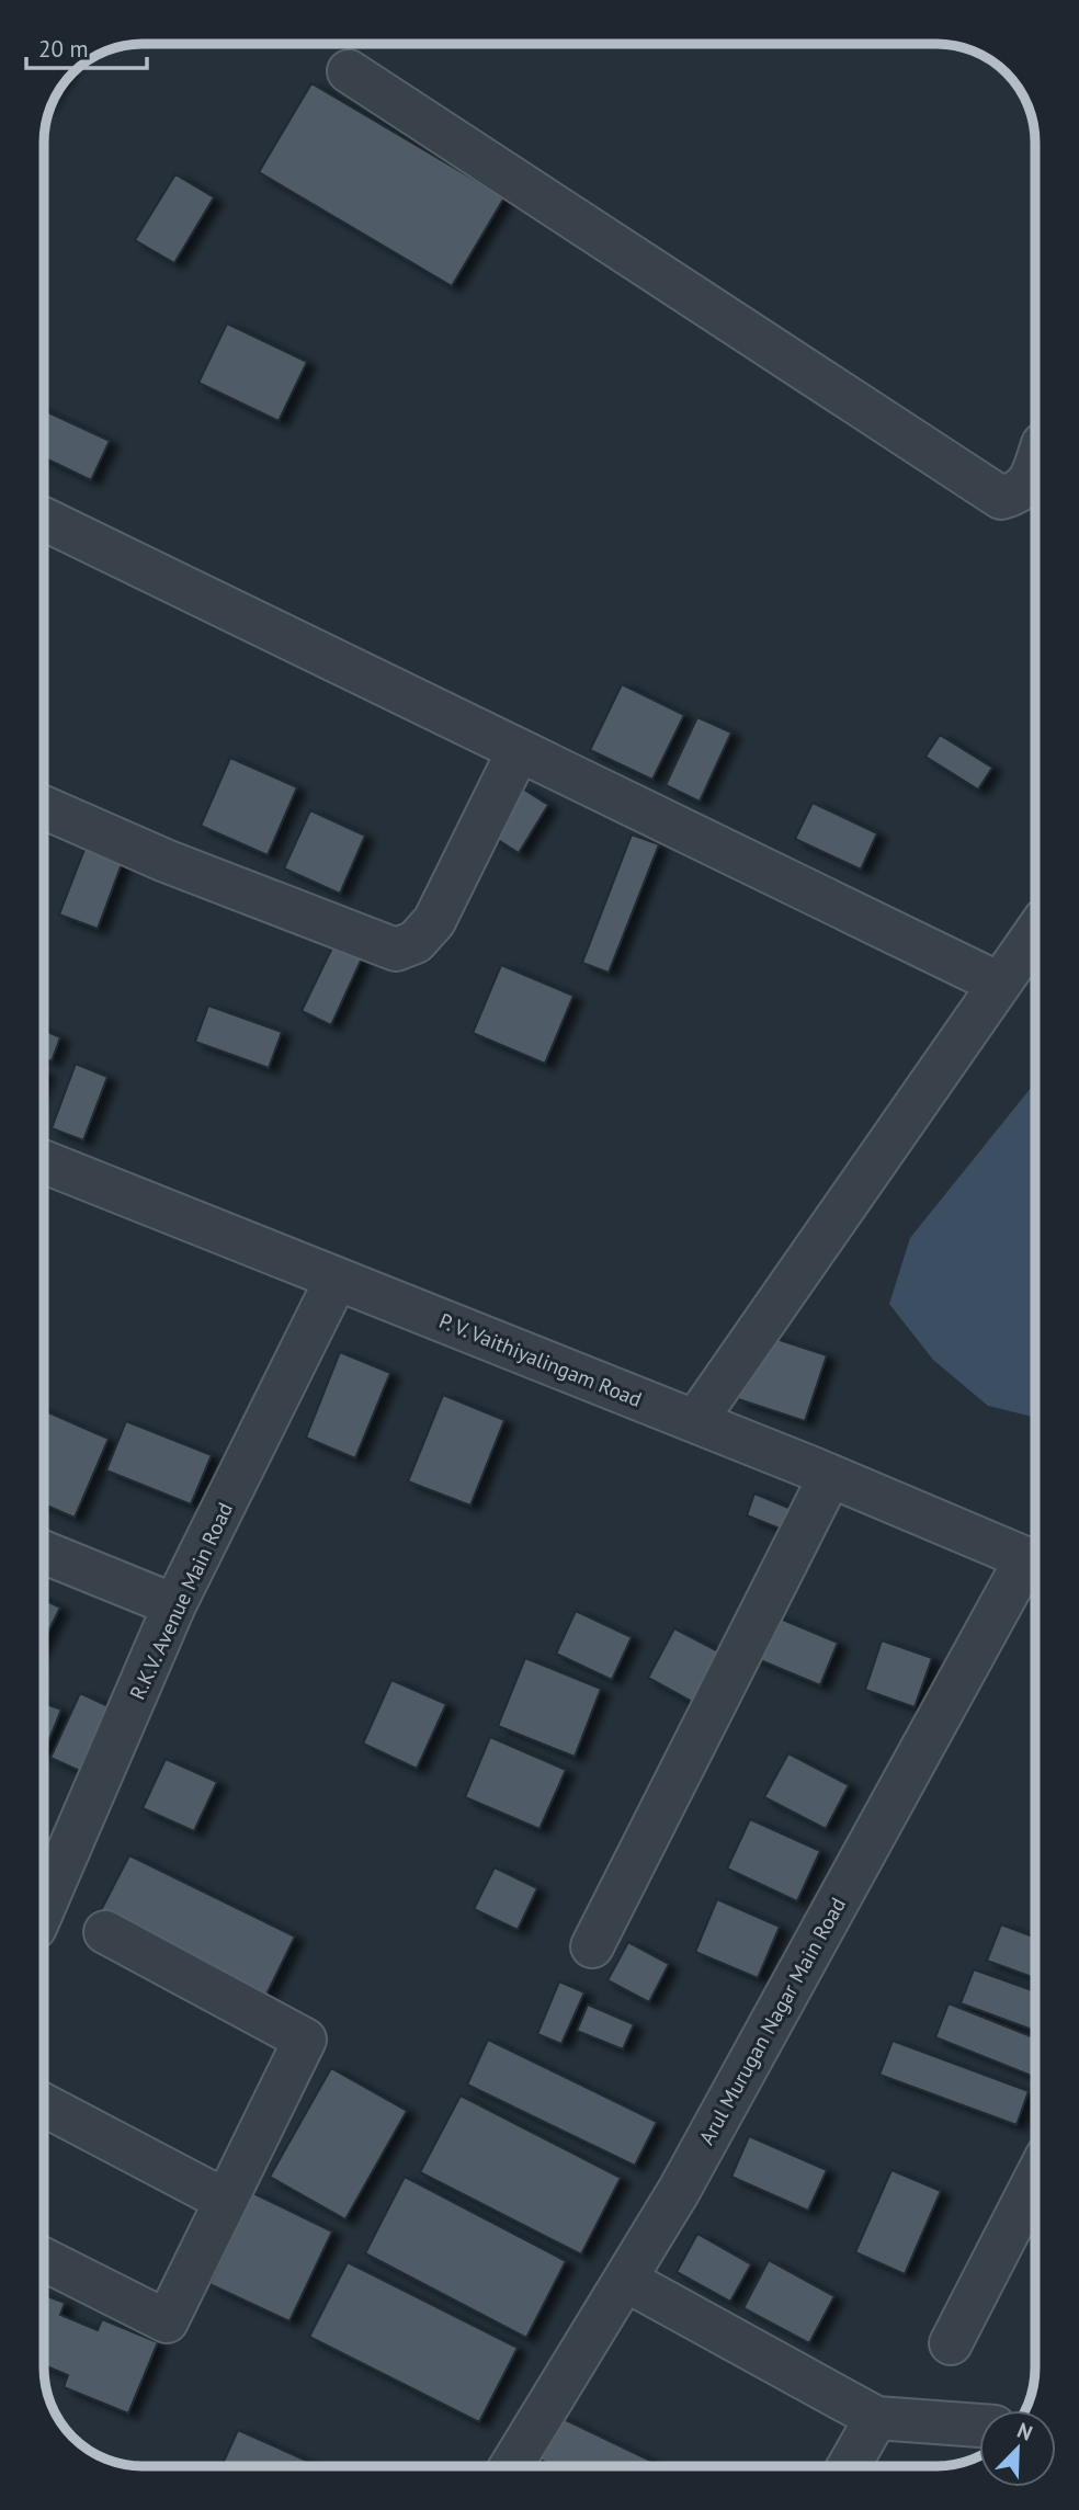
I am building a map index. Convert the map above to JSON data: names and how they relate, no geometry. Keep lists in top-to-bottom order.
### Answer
{
  "streets": {
    "street": ["P. V. Vaithiyalingam Road", "R.K.V. Avenue Main Road", "Arul Murugan Nagar Main Road"]
  },
  "crossings": [
    ["P. V. Vaithiyalingam Road", "R.K.V. Avenue Main Road"]
  ],
  "scale_bar": "20 m",
  "north": "top right"
}
